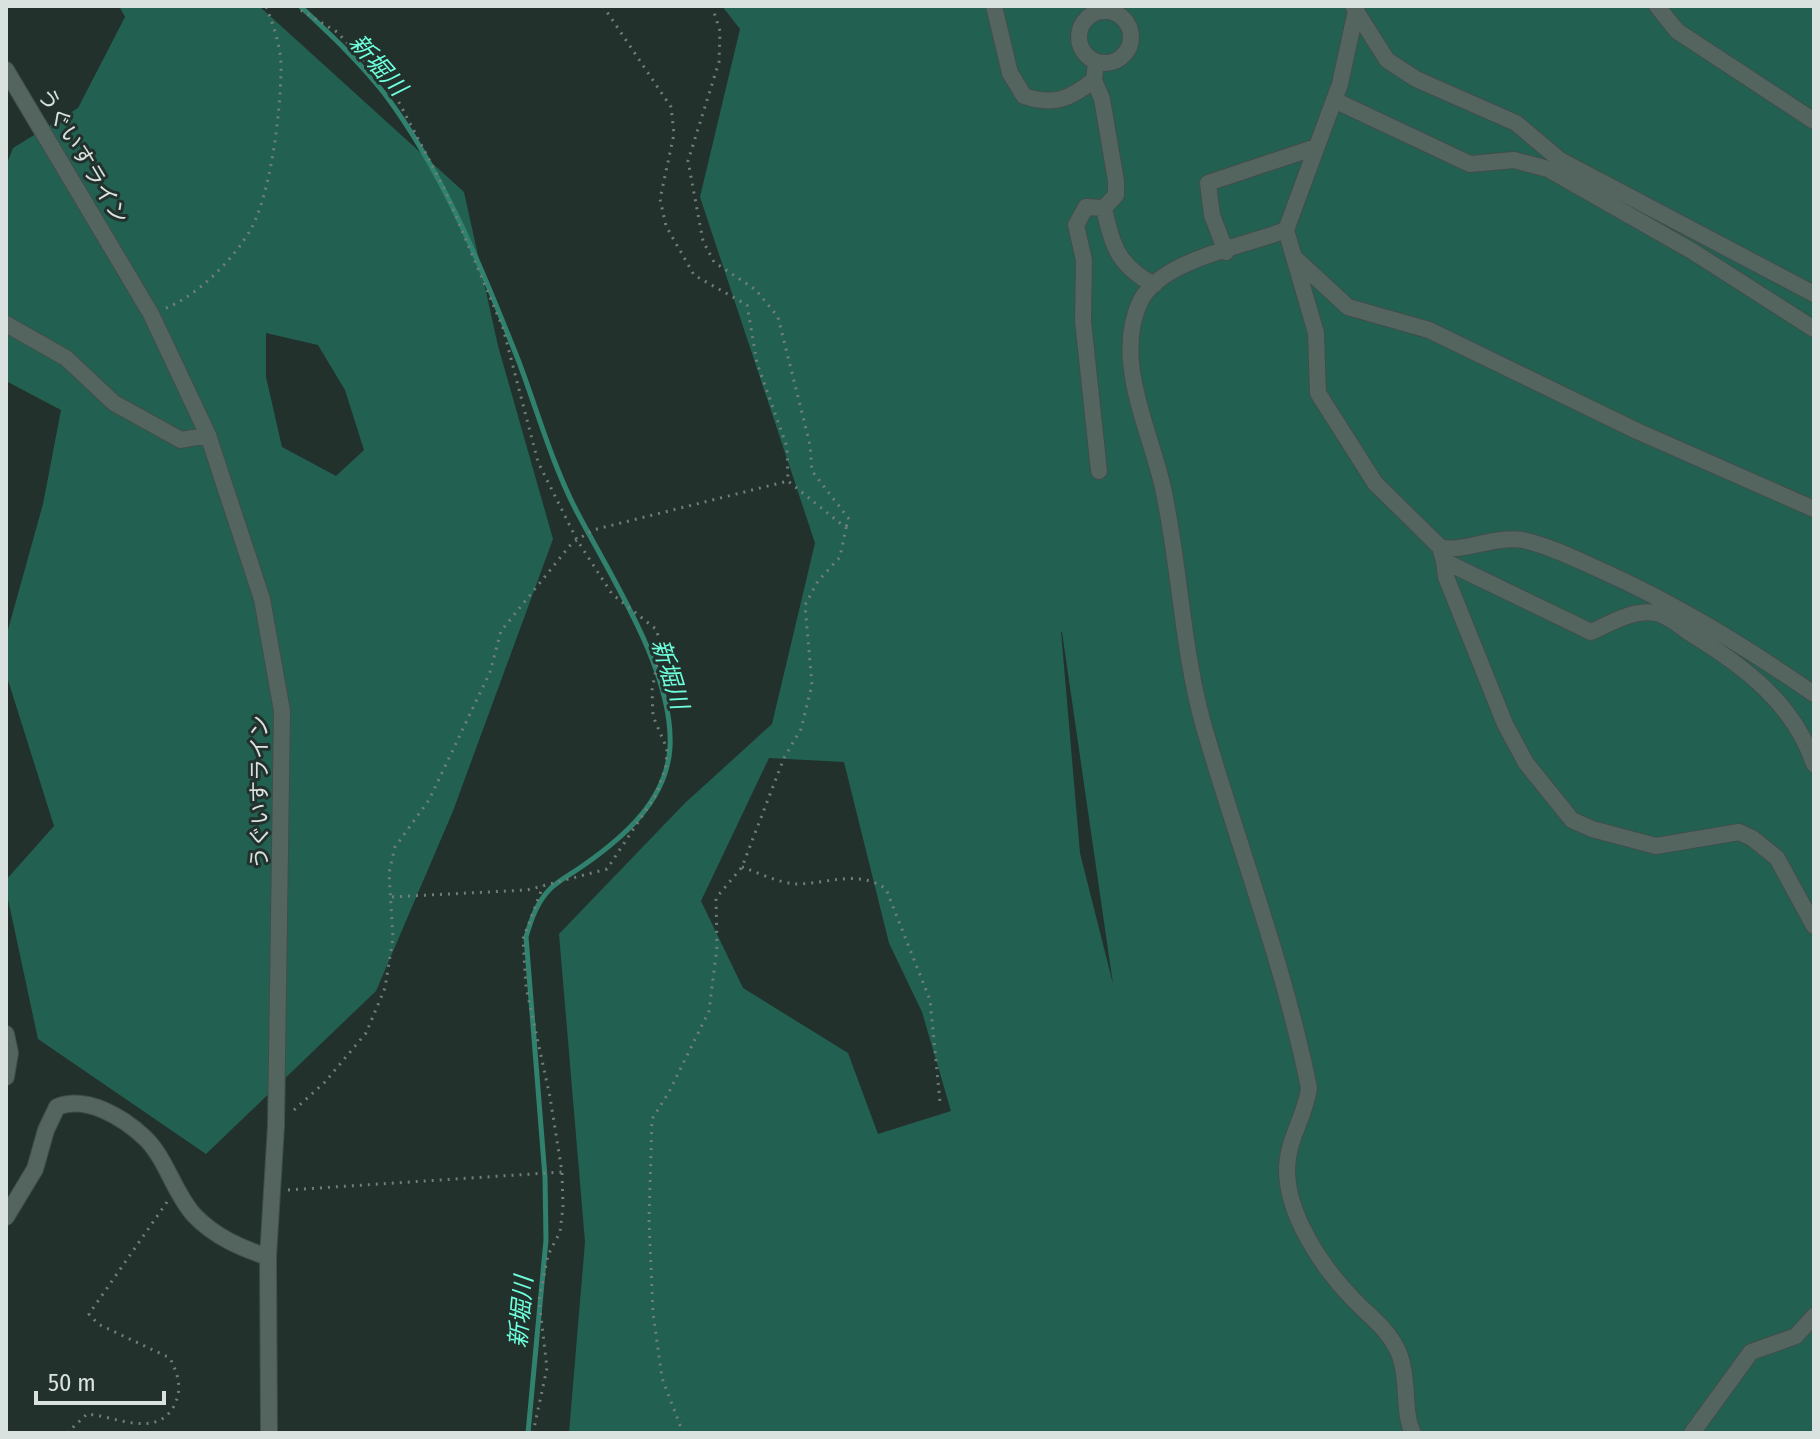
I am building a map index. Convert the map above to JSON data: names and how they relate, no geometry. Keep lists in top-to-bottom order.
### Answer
{
  "streets": {
    "street": ["うぐいすライン"]
  },
  "water": ["新堀川"],
  "scale_bar": "50 m"
}
